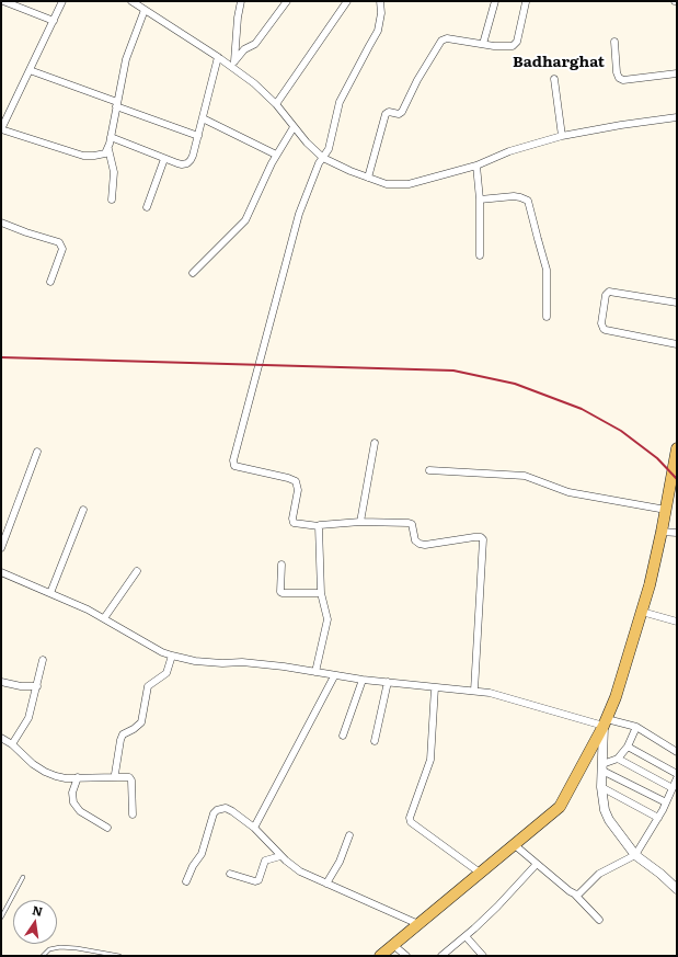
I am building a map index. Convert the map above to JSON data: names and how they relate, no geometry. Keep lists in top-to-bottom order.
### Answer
{
  "districts": ["Badharghat"],
  "north": "top"
}
